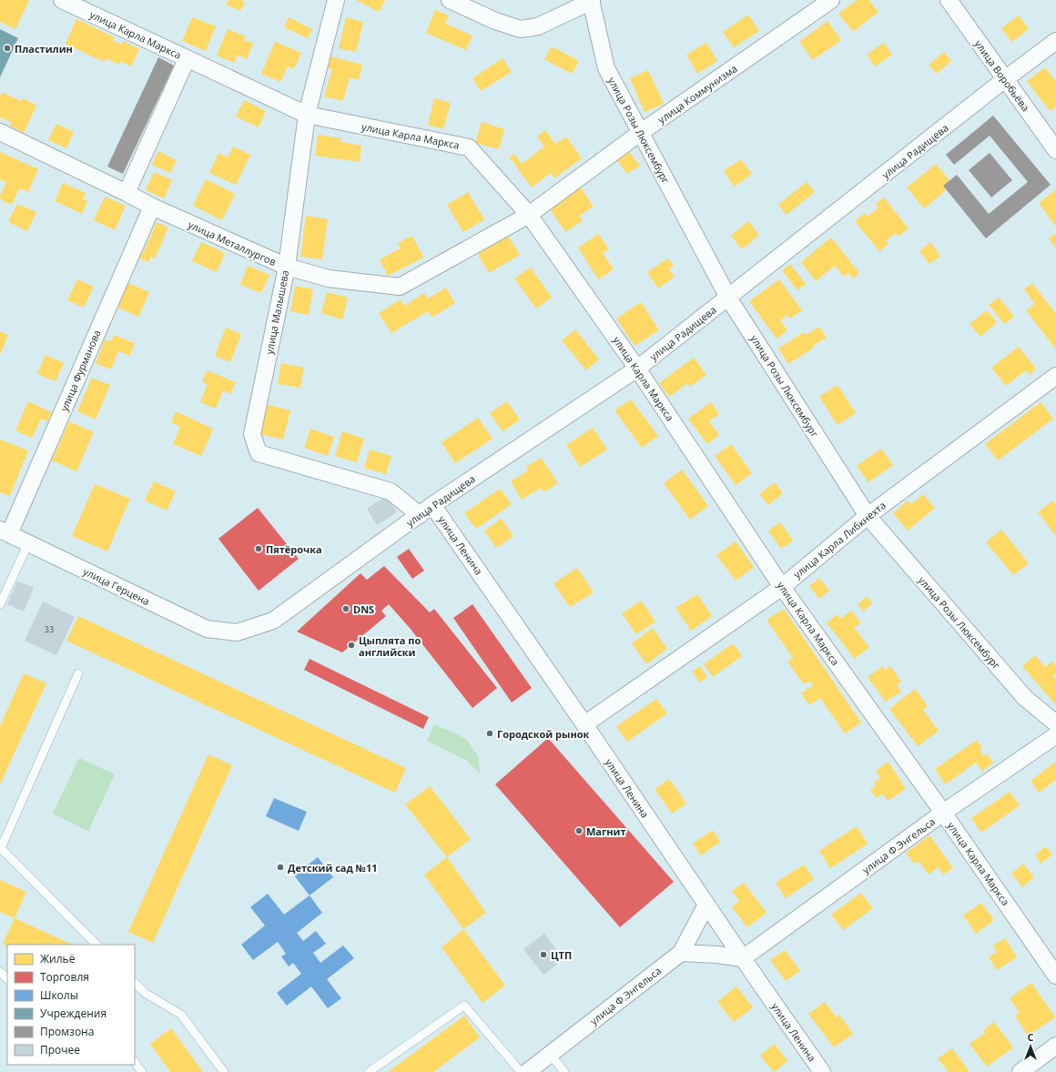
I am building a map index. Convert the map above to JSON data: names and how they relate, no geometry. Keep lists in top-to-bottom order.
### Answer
{
  "streets": {
    "street": [
      "улица Карла Маркса",
      "улица Воробьёва",
      "улица Коммунизма",
      "улица Розы Люксембург",
      "улица Радищева",
      "улица Металлургов",
      "улица Малышева",
      "улица Фурманова",
      "улица Карла Либкнехта",
      "улица Ленина",
      "улица Герцена",
      "улица Ф.Энгельса"
    ]
  },
  "crossings": [
    ["улица Карла Маркса", "улица Коммунизма"],
    ["улица Карла Маркса", "улица Радищева"],
    ["улица Карла Маркса", "улица Металлургов"],
    ["улица Карла Маркса", "улица Малышева"],
    ["улица Карла Маркса", "улица Карла Либкнехта"],
    ["улица Карла Маркса", "улица Ф.Энгельса"],
    ["улица Воробьёва", "улица Радищева"],
    ["улица Коммунизма", "улица Розы Люксембург"],
    ["улица Коммунизма", "улица Металлургов"],
    ["улица Розы Люксембург", "улица Радищева"],
    ["улица Розы Люксембург", "улица Карла Либкнехта"],
    ["улица Радищева", "улица Малышева"],
    ["улица Радищева", "улица Ленина"],
    ["улица Радищева", "улица Герцена"],
    ["улица Металлургов", "улица Малышева"],
    ["улица Металлургов", "улица Фурманова"],
    ["улица Малышева", "улица Ленина"],
    ["улица Фурманова", "улица Герцена"],
    ["улица Карла Либкнехта", "улица Ленина"],
    ["улица Ленина", "улица Ф.Энгельса"]
  ],
  "places": [
    "Пластилин",
    "Пятёрочка",
    "DNS",
    "Цыплята по английски",
    "Городской рынок",
    "Магнит",
    "Детский сад №11",
    "ЦТП"
  ],
  "house_numbers": ["33"],
  "legend": [
    "Жильё",
    "Торговля",
    "Школы",
    "Учреждения",
    "Промзона",
    "Прочее"
  ],
  "north": "top"
}
